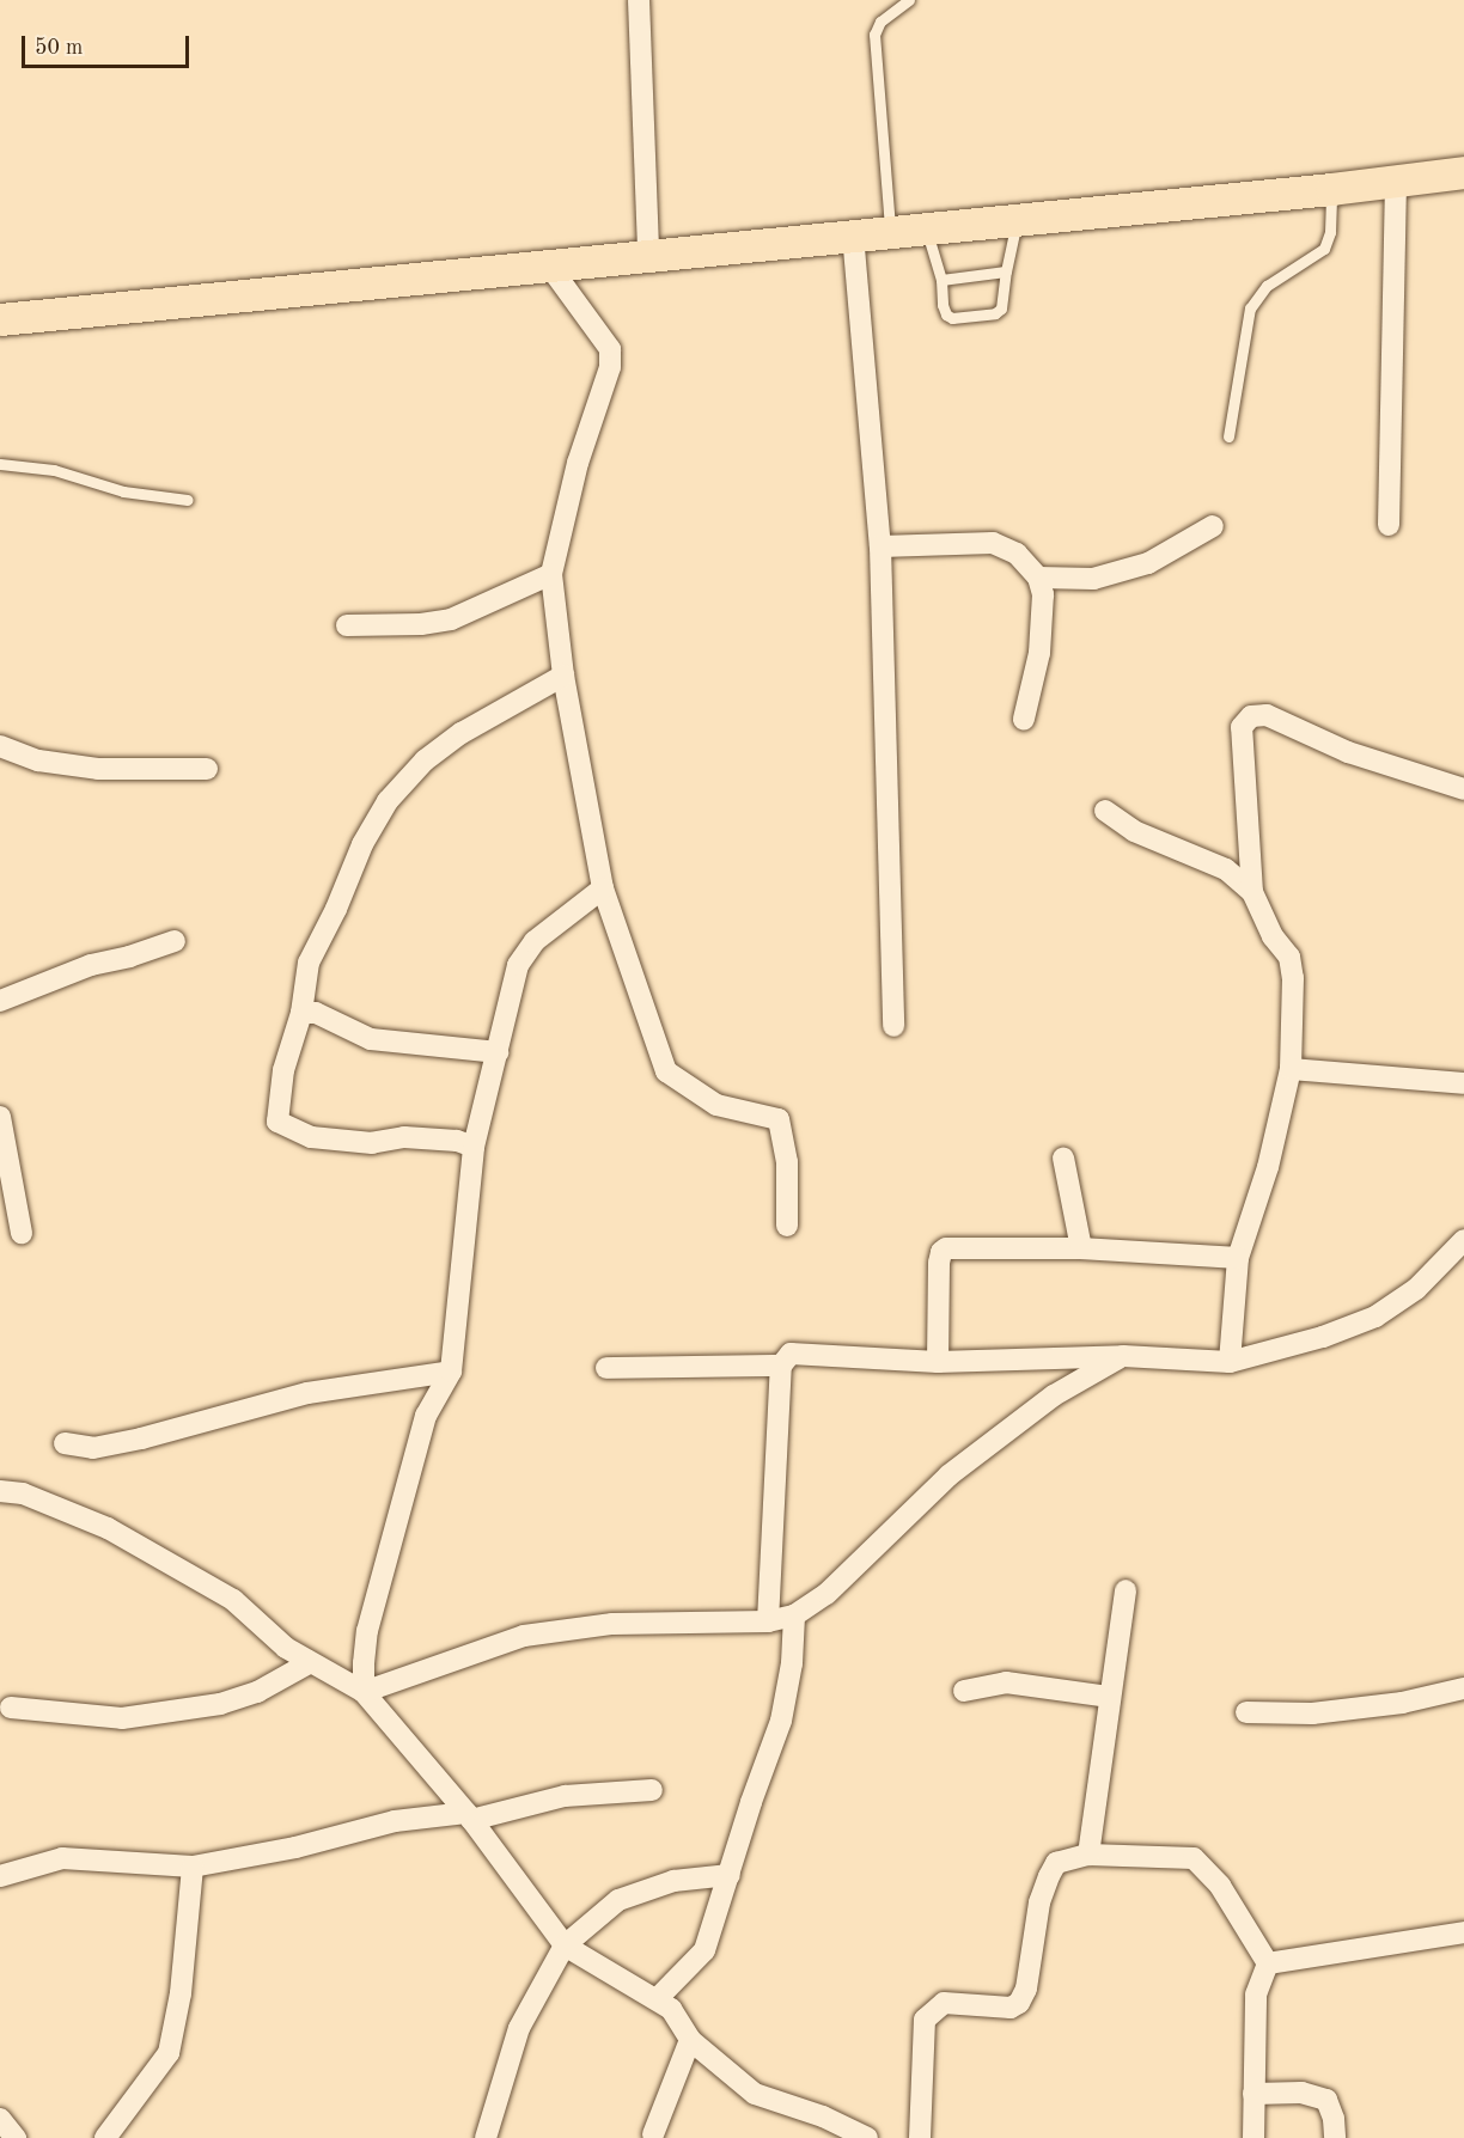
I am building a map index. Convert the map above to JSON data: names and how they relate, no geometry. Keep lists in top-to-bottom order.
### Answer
{
  "scale_bar": "50 m"
}
